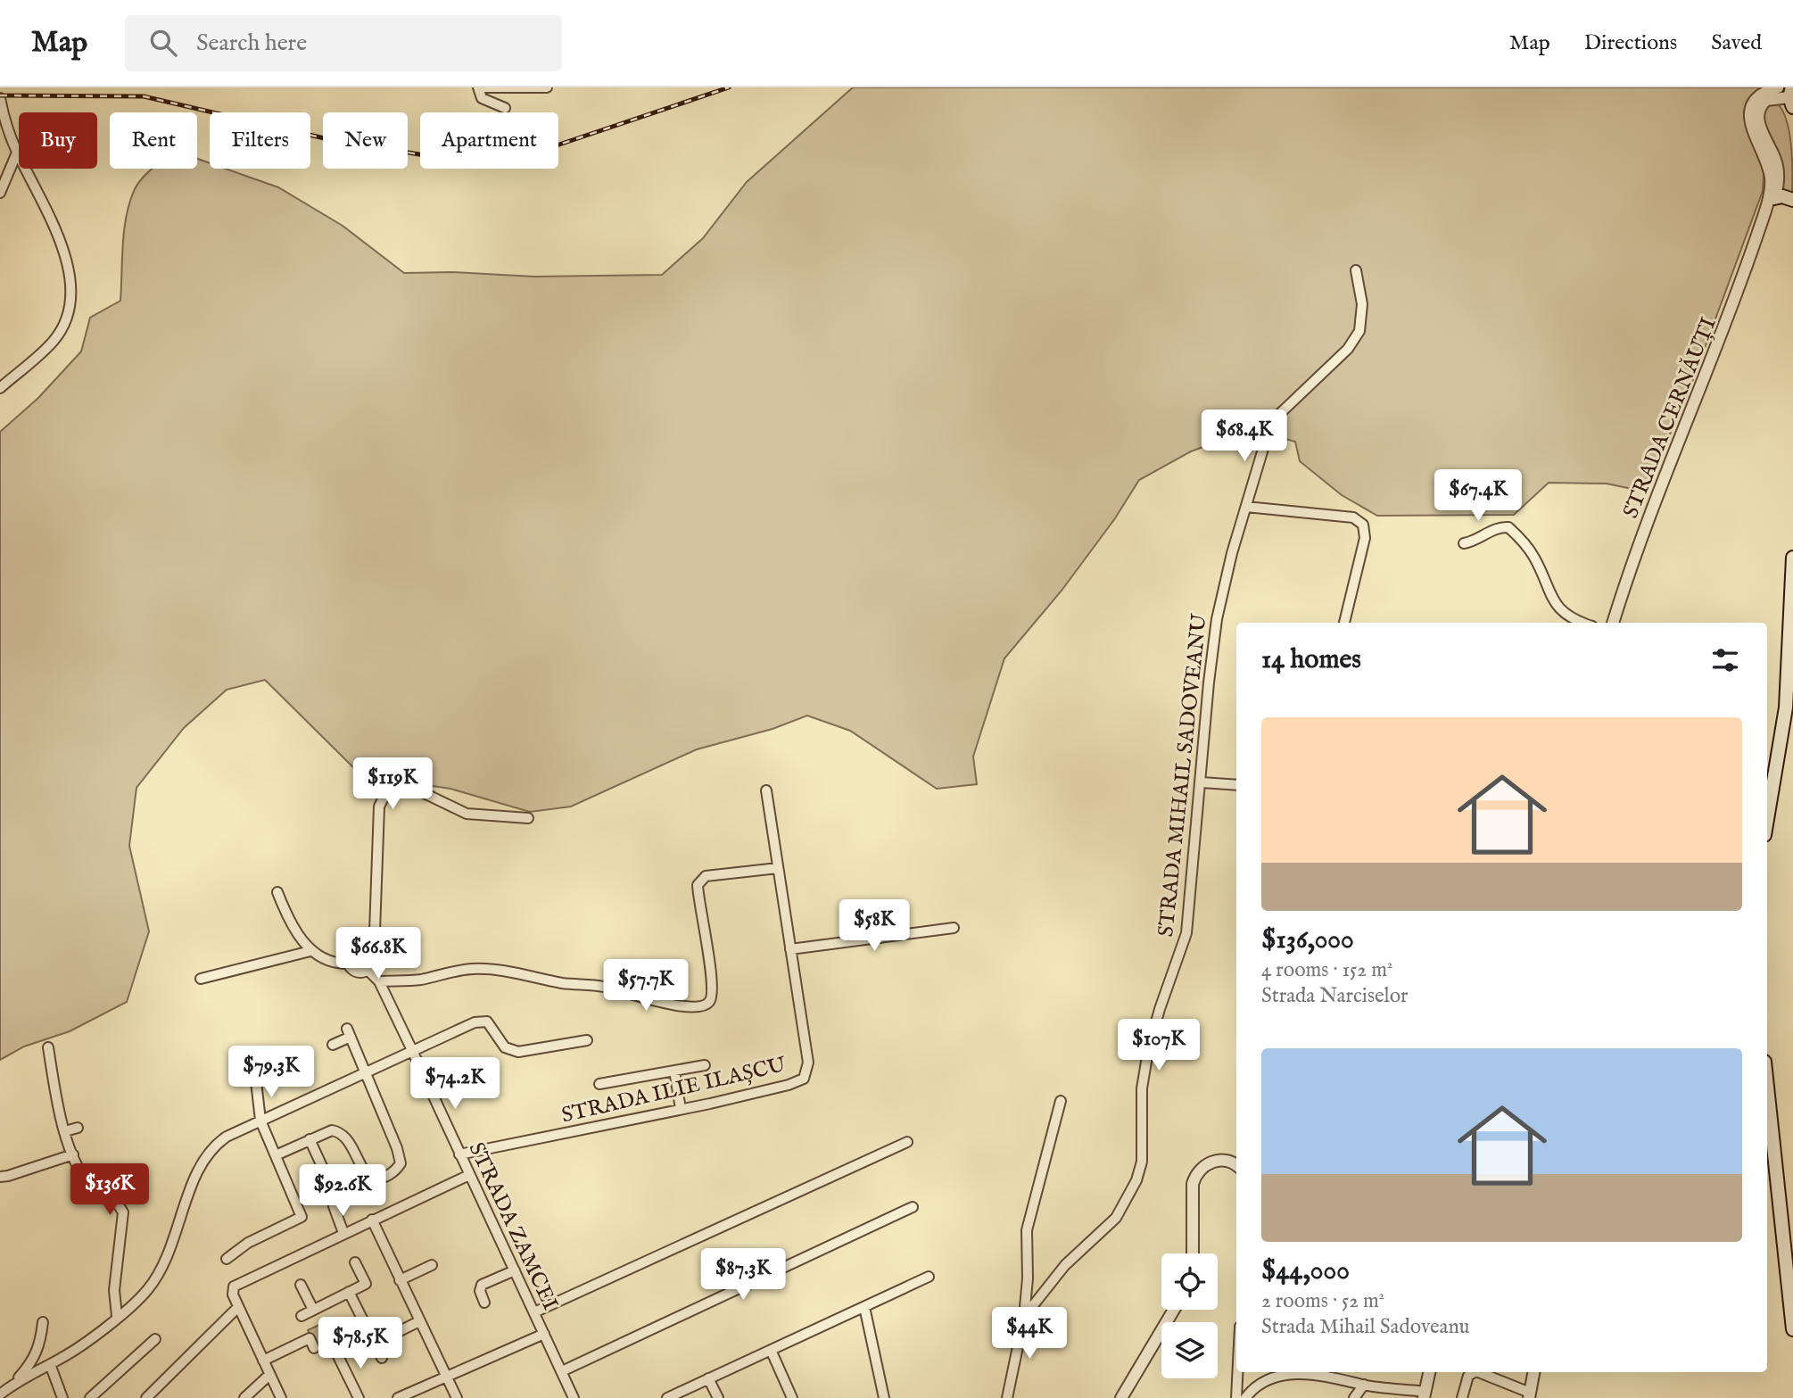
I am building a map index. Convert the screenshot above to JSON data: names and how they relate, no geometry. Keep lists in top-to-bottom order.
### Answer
{
  "streets": {
    "street": [
      "STRADA CERNĂUȚI",
      "STRADA MIHAIL SADOVEANU",
      "STRADA ILIE ILAȘCU",
      "STRADA ZAMCEI"
    ]
  },
  "crossings": [
    ["STRADA ILIE ILAȘCU", "STRADA ZAMCEI"]
  ],
  "page": {
    "header": "Map",
    "search": "Search here",
    "nav": ["Map", "Directions", "Saved"],
    "chip": [
      "Buy",
      "Rent",
      "Filters",
      "New",
      "Apartment"
    ],
    "price": [
      "$68.4K",
      "$67.4K",
      "$119K",
      "$58K",
      "$66.8K",
      "$57.7K",
      "$107K",
      "$79.3K",
      "$74.2K",
      "$136K",
      "$92.6K",
      "$87.3K",
      "$44K",
      "$78.5K"
    ],
    "heading": "14 homes",
    "list": [
      {
        "name": "$136,000",
        "note": "4 rooms · 152 m² · Strada Narciselor"
      },
      {
        "name": "$44,000",
        "note": "2 rooms · 52 m² · Strada Mihail Sadoveanu"
      }
    ]
  }
}
